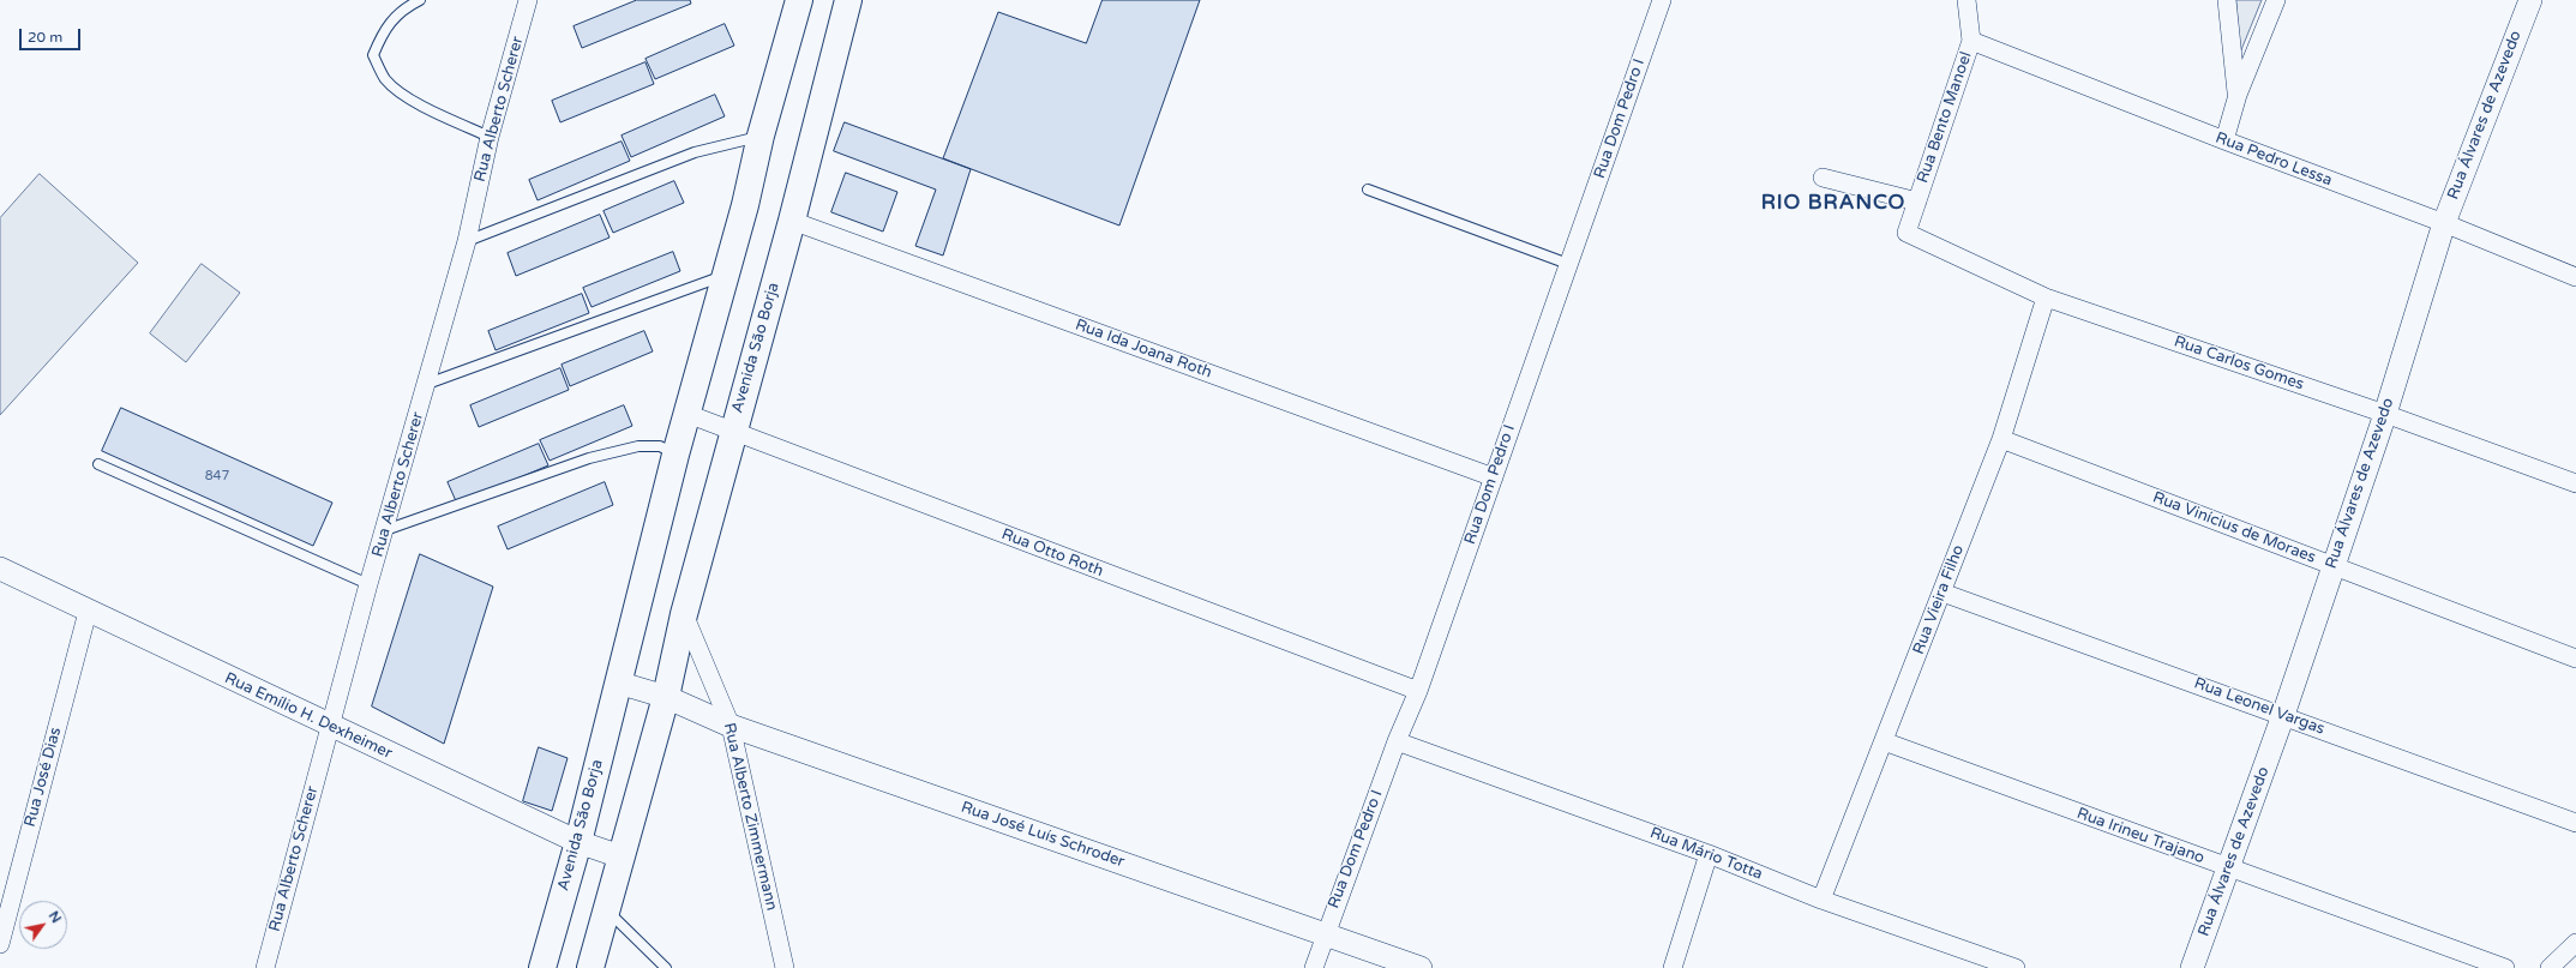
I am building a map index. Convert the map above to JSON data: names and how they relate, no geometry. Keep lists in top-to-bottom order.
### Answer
{
  "streets": {
    "main road": ["Avenida São Borja"],
    "street": [
      "Rua Alberto Scherer",
      "Rua Álvares de Azevedo",
      "Rua Bento Manoel",
      "Rua Dom Pedro I",
      "Rua Pedro Lessa",
      "Rua Ida Joana Roth",
      "Rua Carlos Gomes",
      "Rua Vinícius de Moraes",
      "Rua Otto Roth",
      "Rua Vieira Filho",
      "Rua Leonel Vargas",
      "Rua Emílio H. Dexheimer",
      "Rua José Dias",
      "Rua Alberto Zimmermann",
      "Rua José Luís Schroder",
      "Rua Irineu Trajano",
      "Rua Mário Totta"
    ]
  },
  "crossings": [
    ["Rua Alberto Scherer", "Rua Emílio H. Dexheimer"],
    ["Rua Álvares de Azevedo", "Rua Pedro Lessa"],
    ["Rua Álvares de Azevedo", "Rua Carlos Gomes"],
    ["Rua Álvares de Azevedo", "Rua Vinícius de Moraes"],
    ["Rua Álvares de Azevedo", "Rua Leonel Vargas"],
    ["Rua Álvares de Azevedo", "Rua Irineu Trajano"],
    ["Rua Bento Manoel", "Rua Pedro Lessa"],
    ["Rua Bento Manoel", "Rua Carlos Gomes"],
    ["Rua Dom Pedro I", "Rua Ida Joana Roth"],
    ["Rua Dom Pedro I", "Rua Otto Roth"],
    ["Rua Dom Pedro I", "Rua José Luís Schroder"],
    ["Rua Dom Pedro I", "Rua Mário Totta"],
    ["Avenida São Borja", "Rua Ida Joana Roth"],
    ["Avenida São Borja", "Rua Otto Roth"],
    ["Avenida São Borja", "Rua Emílio H. Dexheimer"],
    ["Avenida São Borja", "Rua Alberto Zimmermann"],
    ["Avenida São Borja", "Rua José Luís Schroder"],
    ["Rua Carlos Gomes", "Rua Vieira Filho"],
    ["Rua Vinícius de Moraes", "Rua Vieira Filho"],
    ["Rua Vieira Filho", "Rua Leonel Vargas"],
    ["Rua Vieira Filho", "Rua Irineu Trajano"],
    ["Rua Vieira Filho", "Rua Mário Totta"],
    ["Rua Emílio H. Dexheimer", "Rua José Dias"],
    ["Rua Alberto Zimmermann", "Rua José Luís Schroder"]
  ],
  "districts": ["RIO BRANCO"],
  "house_numbers": ["847"],
  "scale_bar": "20 m",
  "north": "top right"
}
